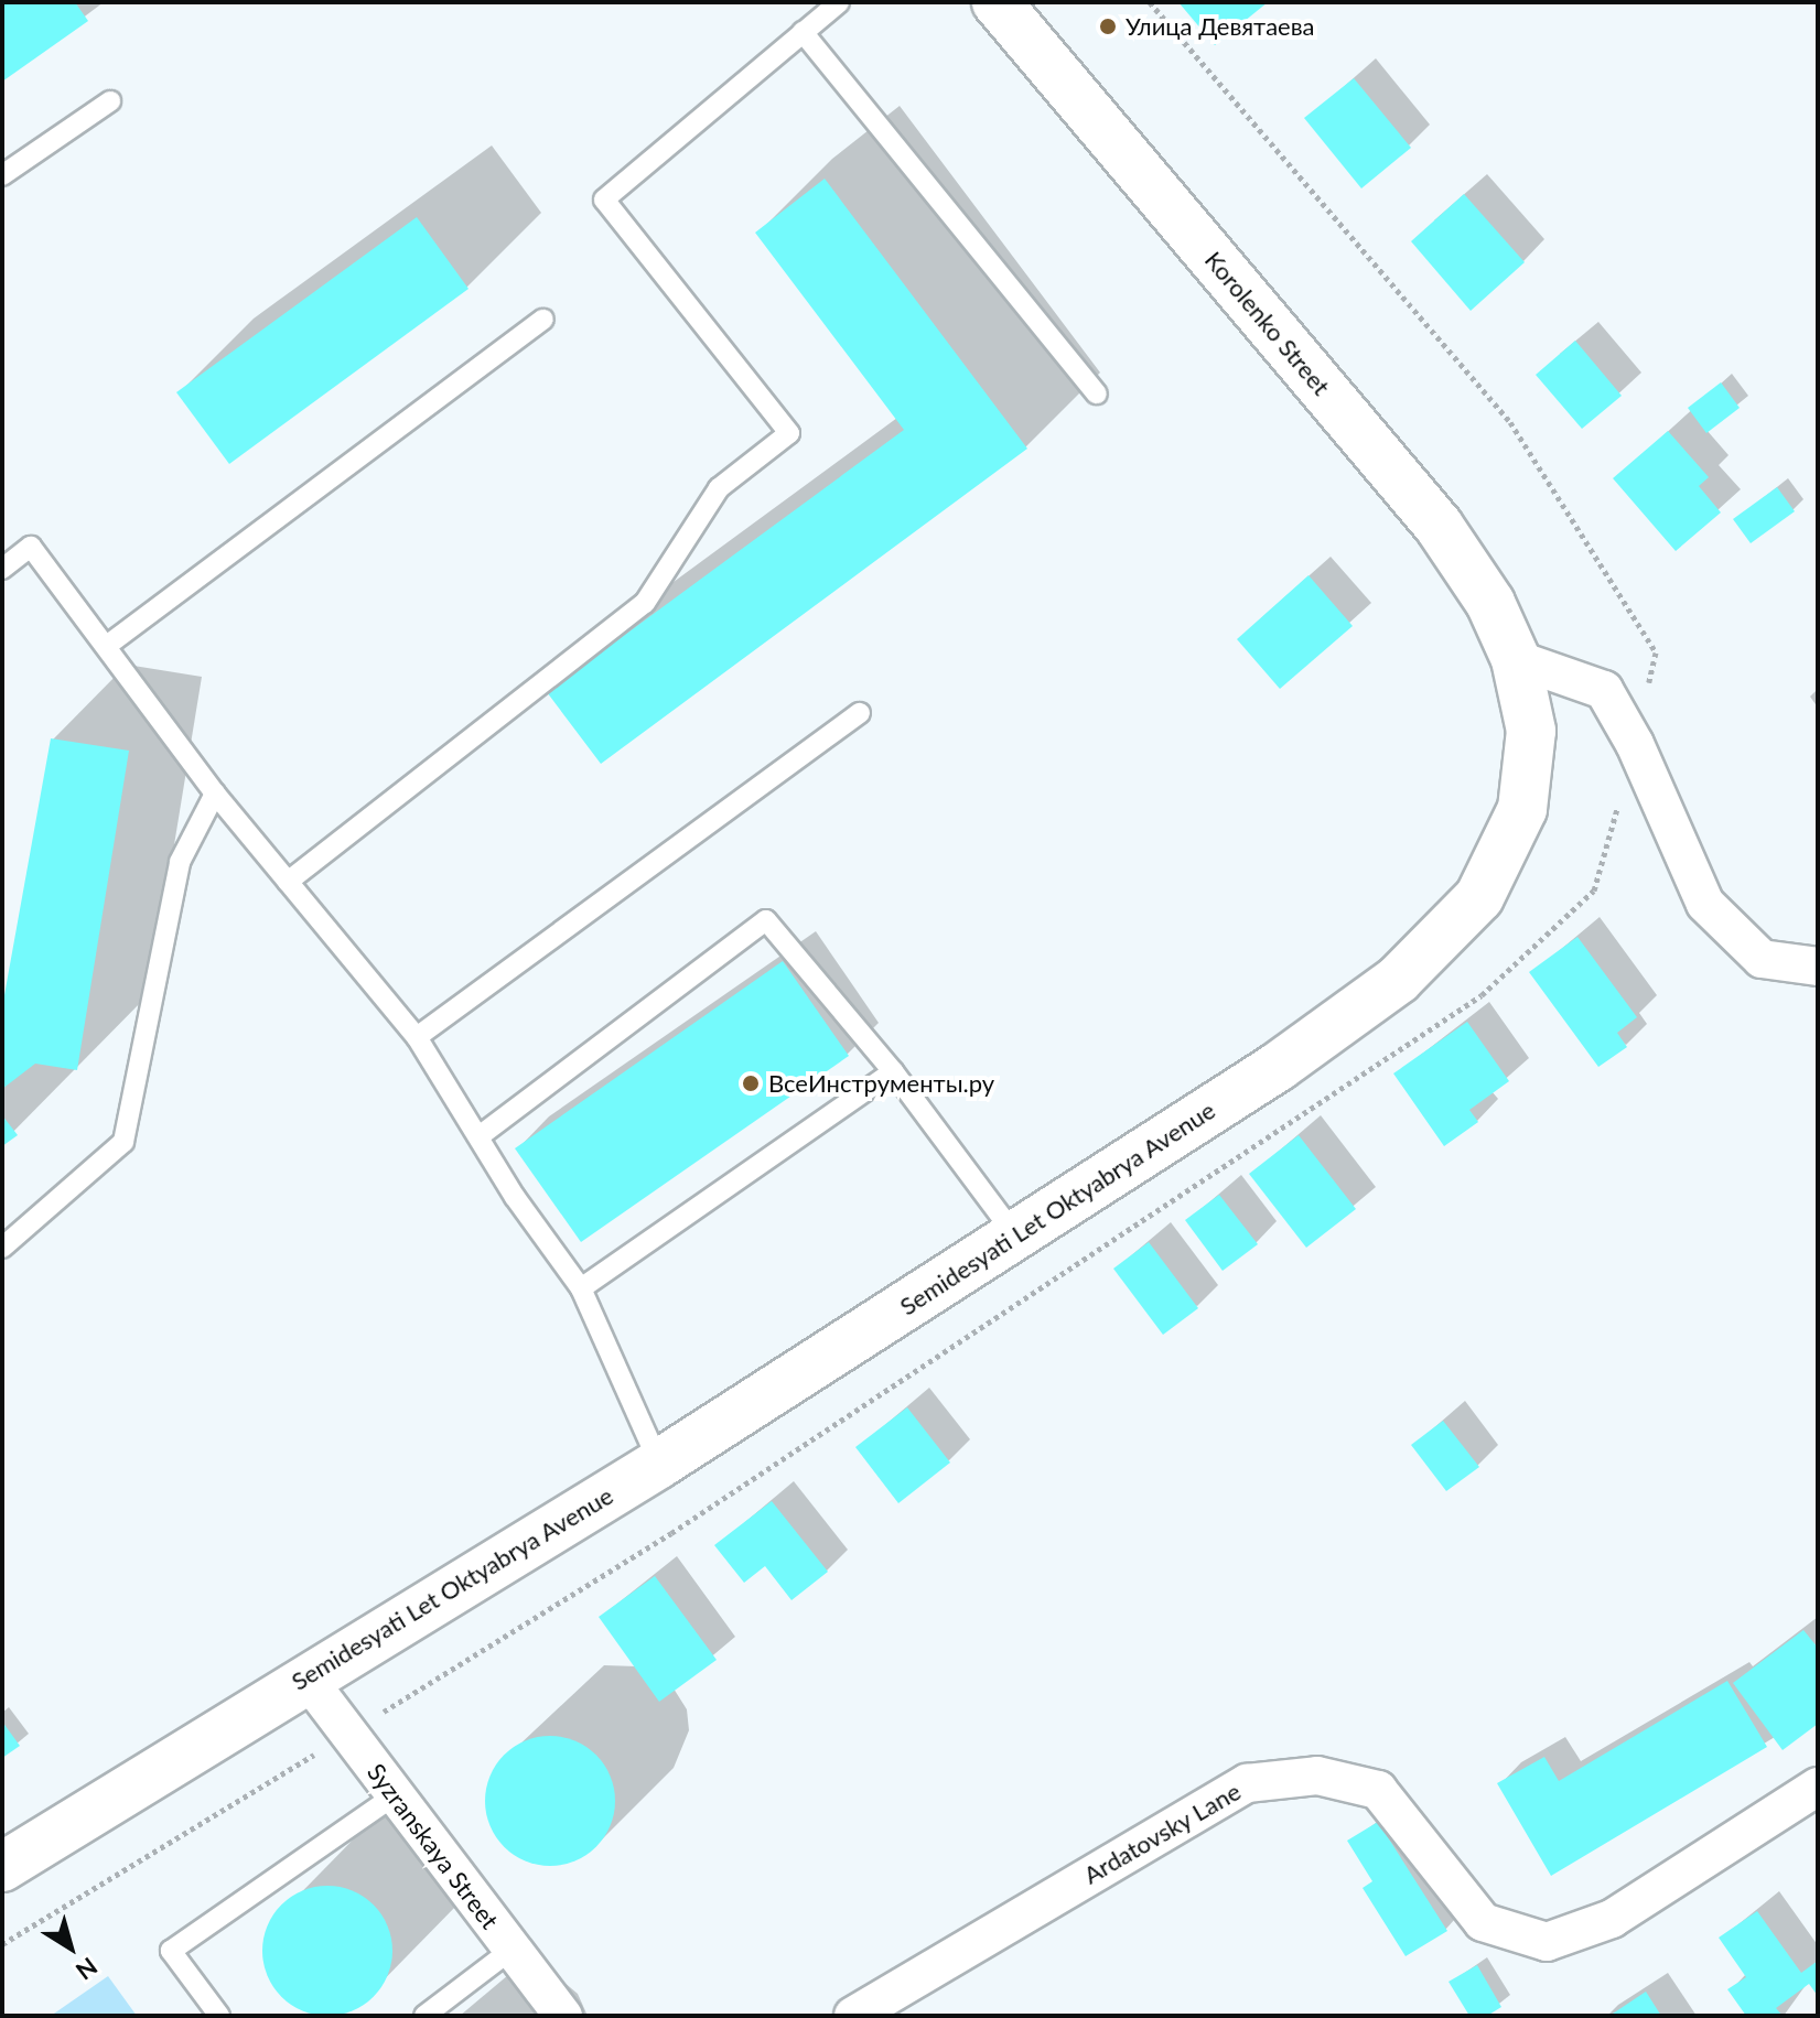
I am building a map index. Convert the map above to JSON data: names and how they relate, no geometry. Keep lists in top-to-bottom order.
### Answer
{
  "streets": {
    "street": [
      "Korolenko Street",
      "Semidesyati Let Oktyabrya Avenue",
      "Ardatovsky Lane",
      "Syzranskaya Street"
    ]
  },
  "crossings": [
    ["Korolenko Street", "Semidesyati Let Oktyabrya Avenue"],
    ["Semidesyati Let Oktyabrya Avenue", "Syzranskaya Street"]
  ],
  "places": ["Улица Девятаева", "ВсеИнструменты.ру"],
  "north": "bottom right"
}
